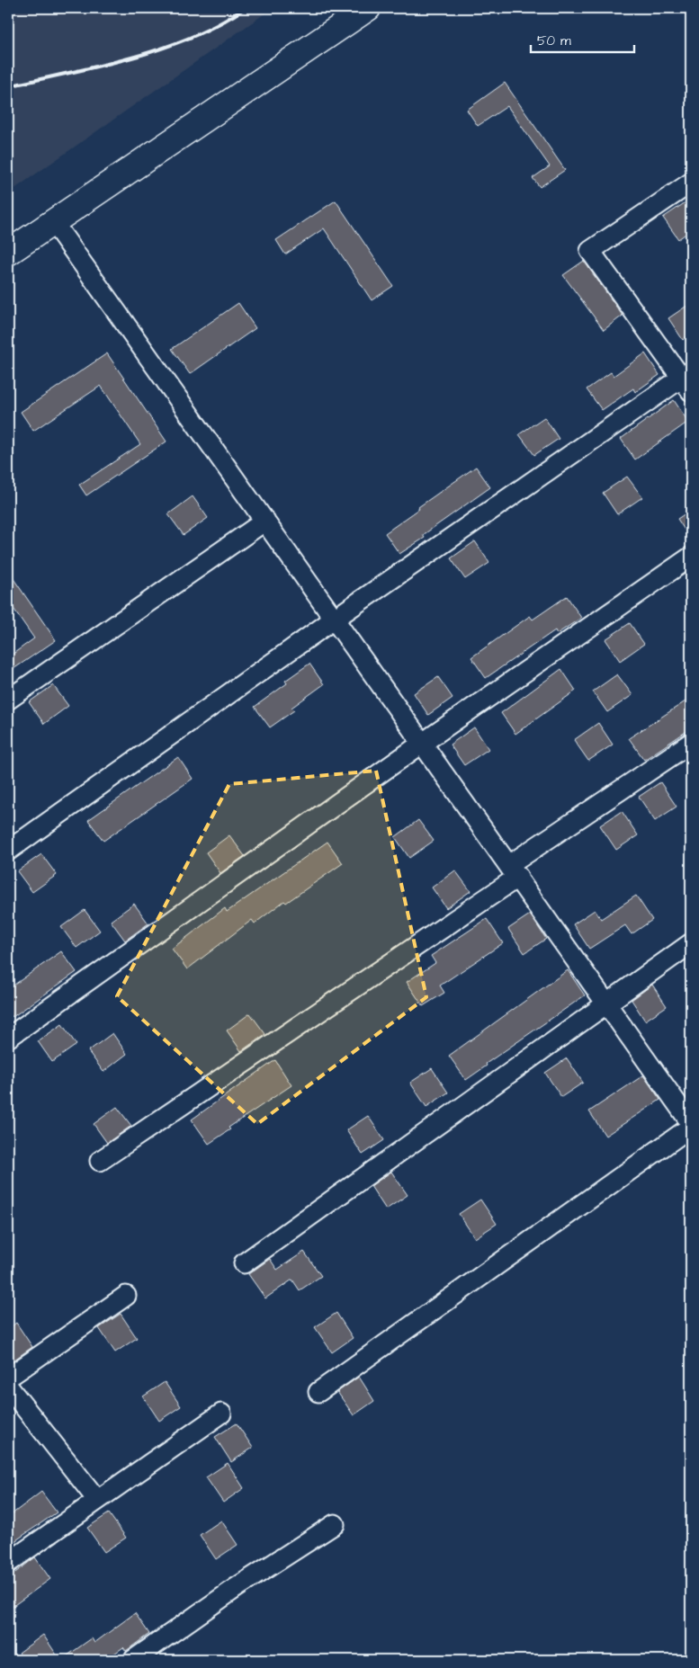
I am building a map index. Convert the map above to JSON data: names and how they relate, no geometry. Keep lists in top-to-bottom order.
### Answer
{
  "scale_bar": "50 m"
}
